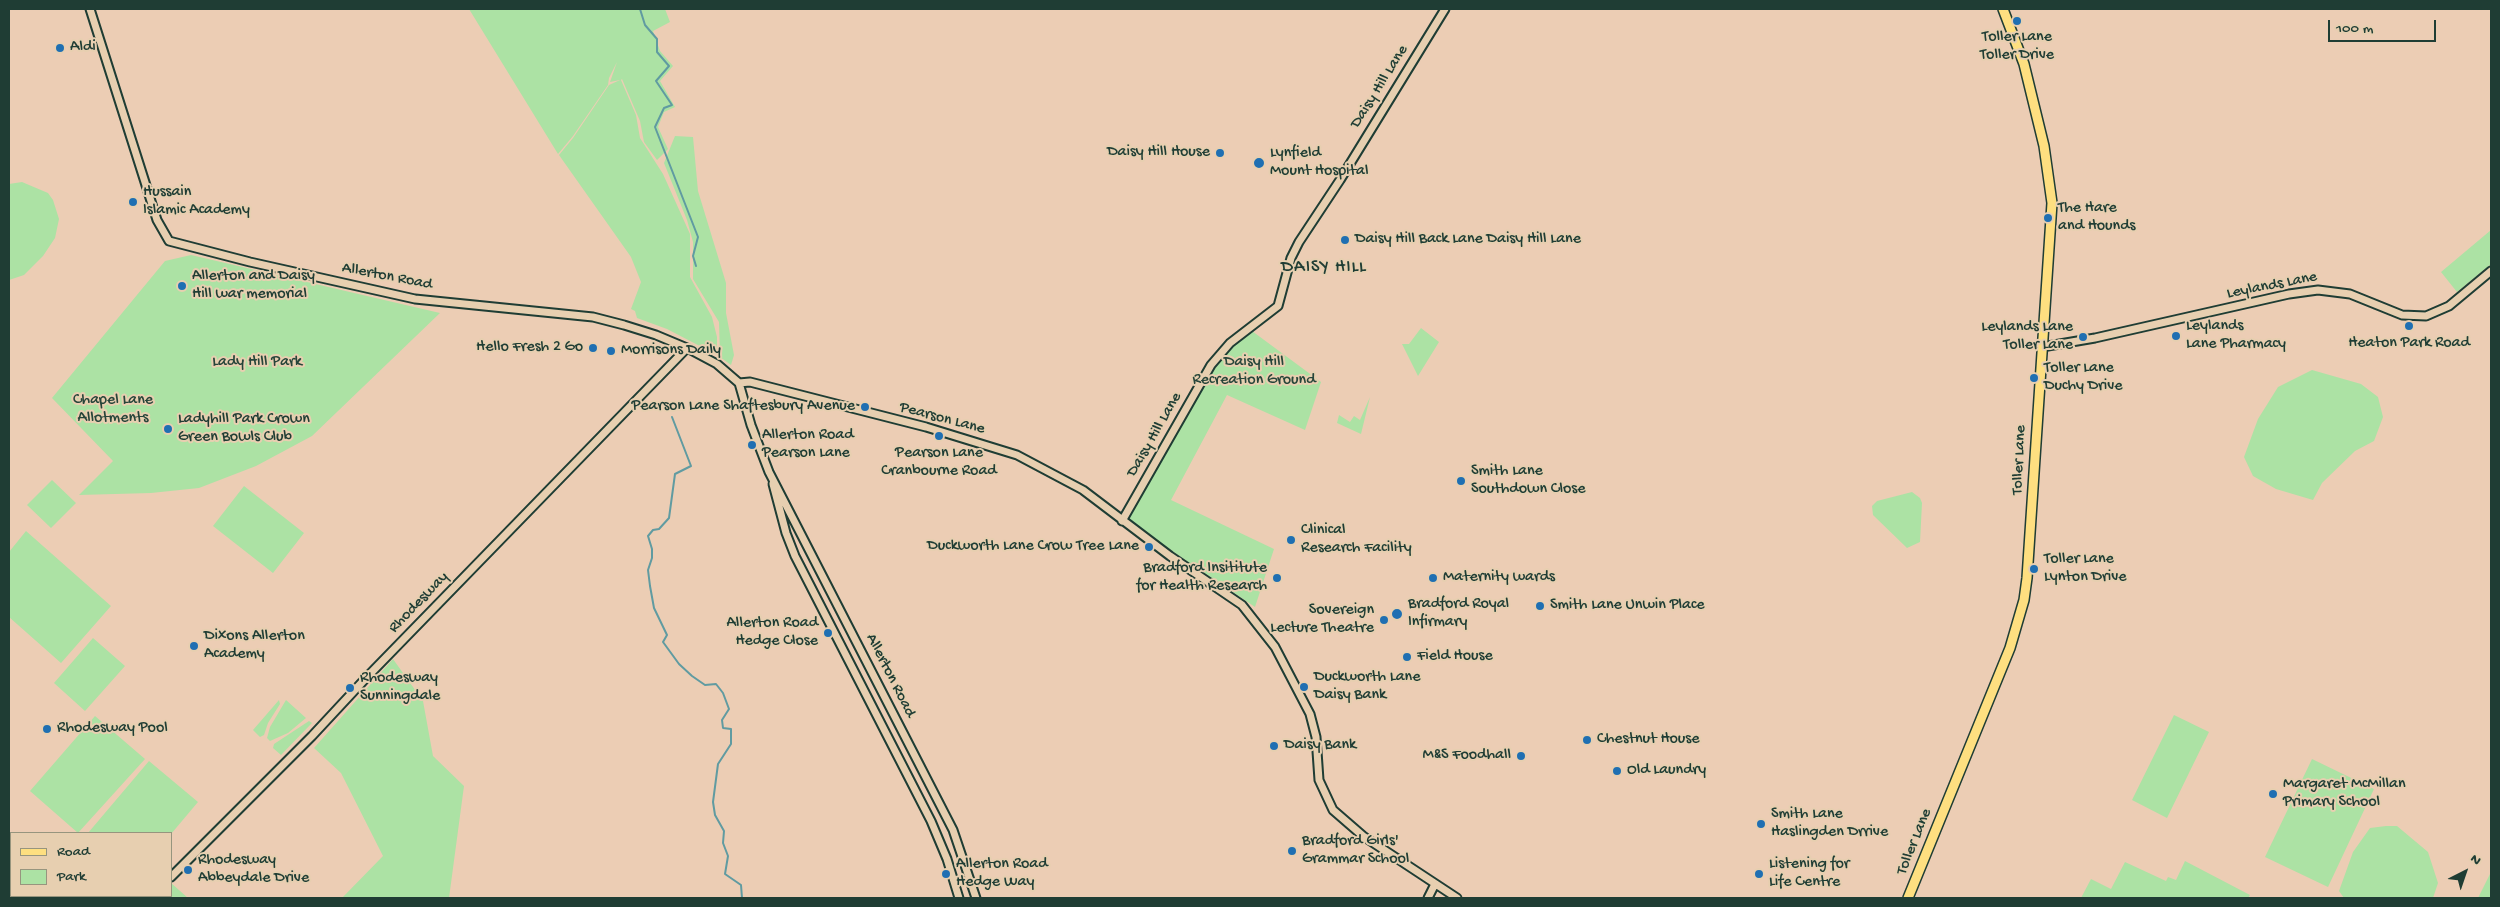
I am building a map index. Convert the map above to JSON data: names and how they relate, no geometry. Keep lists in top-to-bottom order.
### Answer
{
  "streets": {
    "main road": ["Toller Lane"],
    "street": [
      "Daisy Hill Lane",
      "Allerton Road",
      "Leylands Lane",
      "Pearson Lane",
      "Rhodesway"
    ]
  },
  "crossings": [
    ["Daisy Hill Lane", "Pearson Lane"],
    ["Allerton Road", "Pearson Lane"],
    ["Allerton Road", "Rhodesway"],
    ["Leylands Lane", "Toller Lane"]
  ],
  "districts": ["DAISY HILL"],
  "parks": ["Lady Hill Park", "Daisy Hill Recreation Ground", "Chapel Lane Allotments"],
  "places": [
    "Toller Lane Toller Drive",
    "Aldi",
    "Daisy Hill House",
    "Lynfield Mount Hospital",
    "Hussain Islamic Academy",
    "The Hare and Hounds",
    "Daisy Hill Back Lane Daisy Hill Lane",
    "Allerton and Daisy Hill war memorial",
    "Heaton Park Road",
    "Leylands Lane Pharmacy",
    "Leylands Lane Toller Lane",
    "Hello Fresh 2 Go",
    "Morrisons Daily",
    "Toller Lane Duchy Drive",
    "Pearson Lane Shaftesbury Avenue",
    "Ladyhill Park Crown Green Bowls Club",
    "Pearson Lane Cranbourne Road",
    "Allerton Road Pearson Lane",
    "Smith Lane Southdown Close",
    "Clinical Research Facility",
    "Duckworth Lane Crow Tree Lane",
    "Toller Lane Lynton Drive",
    "Bradford Insititute for Health Research",
    "Maternity wards",
    "Smith Lane Unwin Place",
    "Bradford Royal Infirmary",
    "Sovereign Lecture Theatre",
    "Allerton Road Hedge Close",
    "Dixons Allerton Academy",
    "Field House",
    "Duckworth Lane Daisy Bank",
    "Rhodesway Sunningdale",
    "Rhodesway Pool",
    "Chestnut House",
    "Daisy Bank",
    "M&S Foodhall",
    "Old Laundry",
    "Margaret McMillan Primary School",
    "Smith Lane Haslingden Drrive",
    "Bradford Girls' Grammar School",
    "Rhodesway Abbeydale Drive",
    "Allerton Road Hedge Way",
    "Listening for Life Centre"
  ],
  "legend": ["Road", "Park"],
  "scale_bar": "100 m",
  "north": "top right"
}
